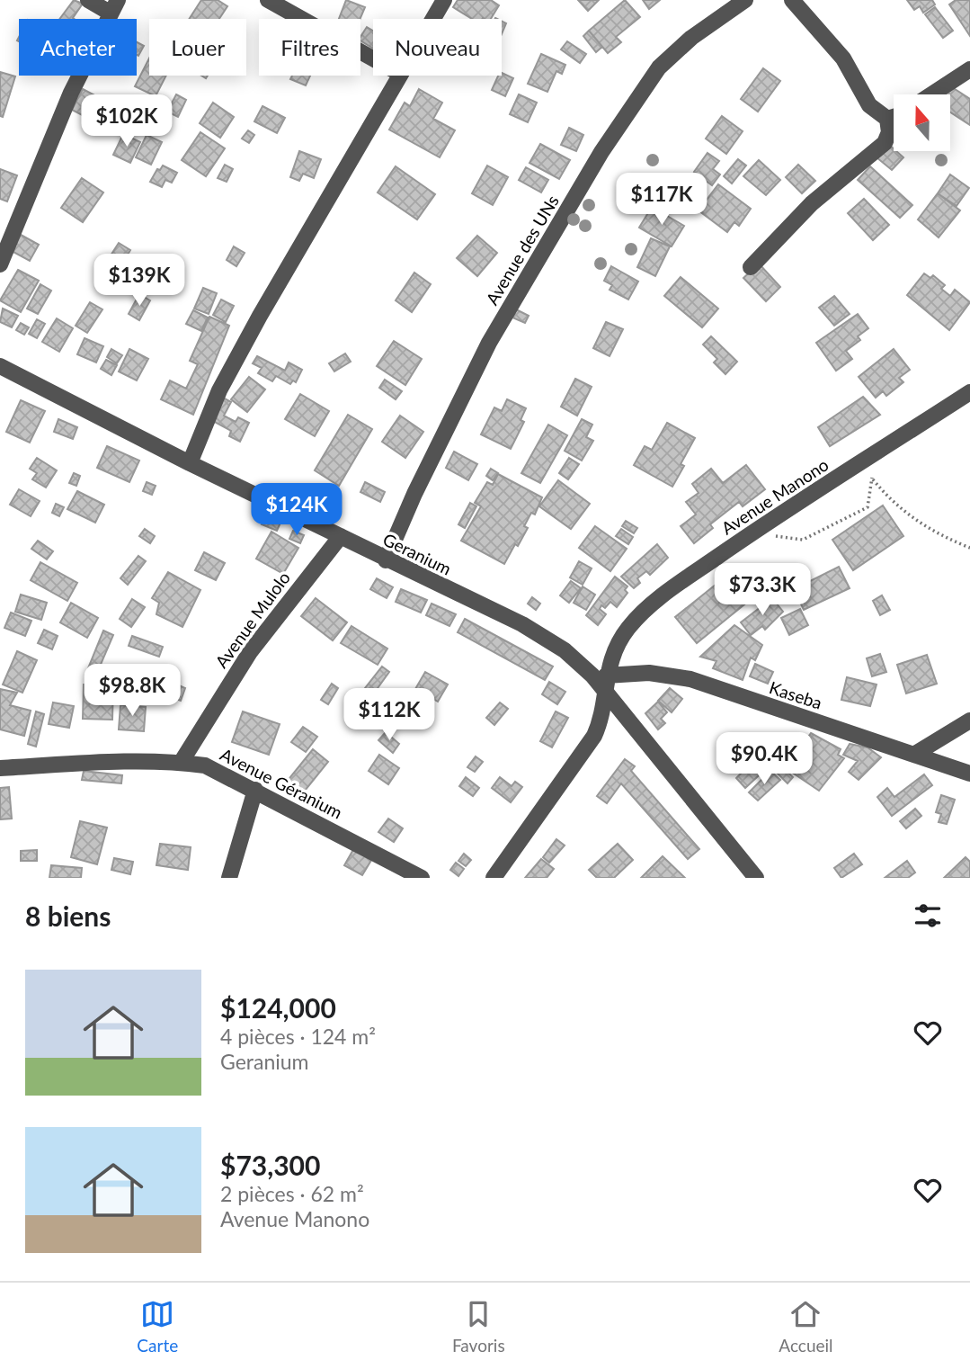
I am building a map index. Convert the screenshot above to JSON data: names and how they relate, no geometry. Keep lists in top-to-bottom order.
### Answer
{
  "streets": {
    "street": [
      "Avenue des UNs",
      "Avenue Manono",
      "Geranium",
      "Avenue Mulolo",
      "Kaseba",
      "Avenue Géranium"
    ]
  },
  "crossings": [
    ["Avenue des UNs", "Geranium"],
    ["Avenue Manono", "Geranium"],
    ["Avenue Manono", "Kaseba"],
    ["Geranium", "Avenue Mulolo"],
    ["Geranium", "Kaseba"],
    ["Avenue Mulolo", "Avenue Géranium"]
  ],
  "north": "top",
  "page": {
    "chip": [
      "Acheter",
      "Louer",
      "Filtres",
      "Nouveau"
    ],
    "price": [
      "$102K",
      "$117K",
      "$139K",
      "$124K",
      "$73.3K",
      "$98.8K",
      "$112K",
      "$90.4K"
    ],
    "heading": "8 biens",
    "list": [
      {
        "name": "$124,000",
        "note": "4 pièces · 124 m² · Geranium"
      },
      {
        "name": "$73,300",
        "note": "2 pièces · 62 m² · Avenue Manono"
      }
    ],
    "tabs": ["Carte", "Favoris", "Accueil"]
  }
}
